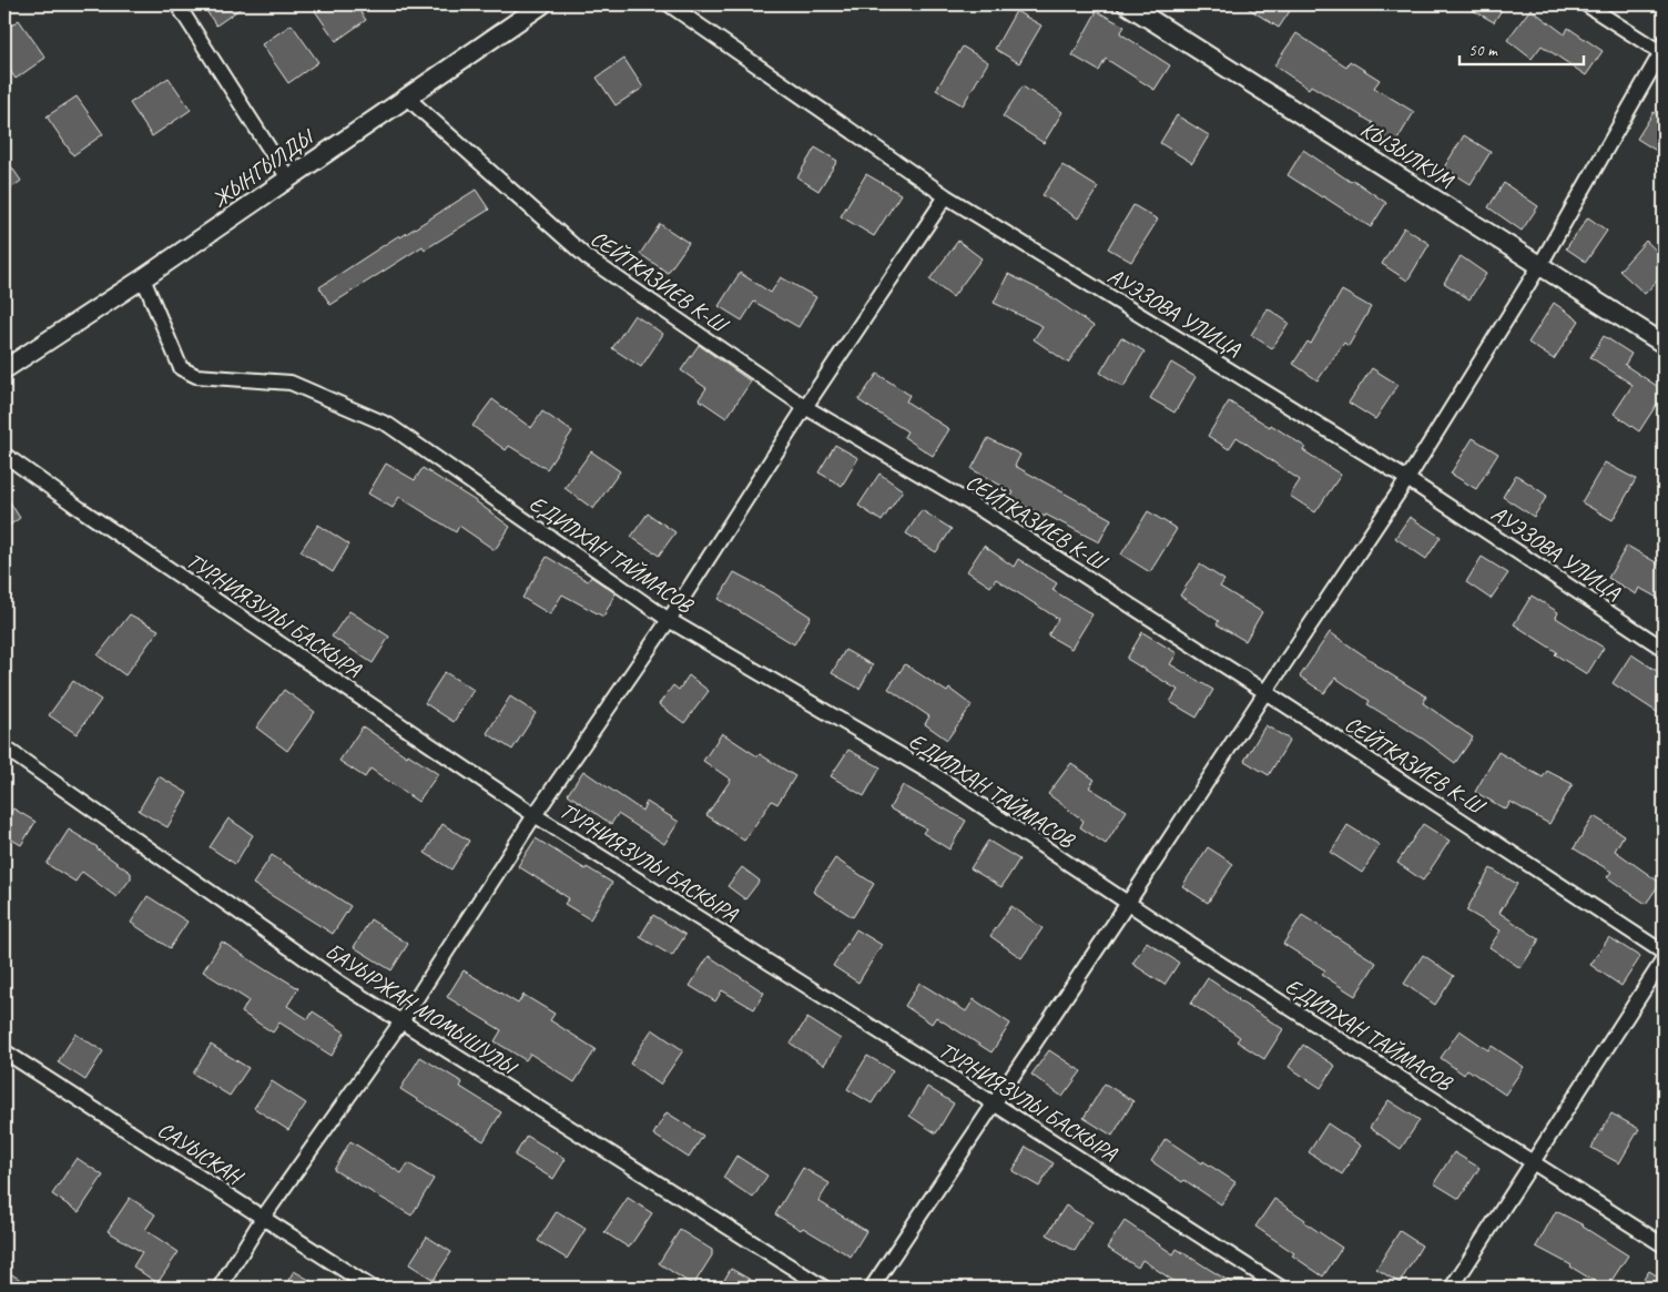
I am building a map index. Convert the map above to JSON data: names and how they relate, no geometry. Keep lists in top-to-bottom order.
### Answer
{
  "streets": {
    "street": [
      "КЫЗЫЛКУМ",
      "ЖЫНГЫЛДЫ",
      "СЕЙТКАЗИЕВ К-Ш",
      "АУЭЗОВА УЛИЦА",
      "ЕДИЛХАН ТАЙМАСОВ",
      "ТУРНИЯЗУЛЫ БАСКЫРА",
      "БАУЫРЖАН МОМЫШУЛЫ",
      "САУЫСКАН"
    ]
  },
  "crossings": [
    ["ЖЫНГЫЛДЫ", "СЕЙТКАЗИЕВ К-Ш"],
    ["ЖЫНГЫЛДЫ", "ЕДИЛХАН ТАЙМАСОВ"]
  ],
  "scale_bar": "50 m"
}
